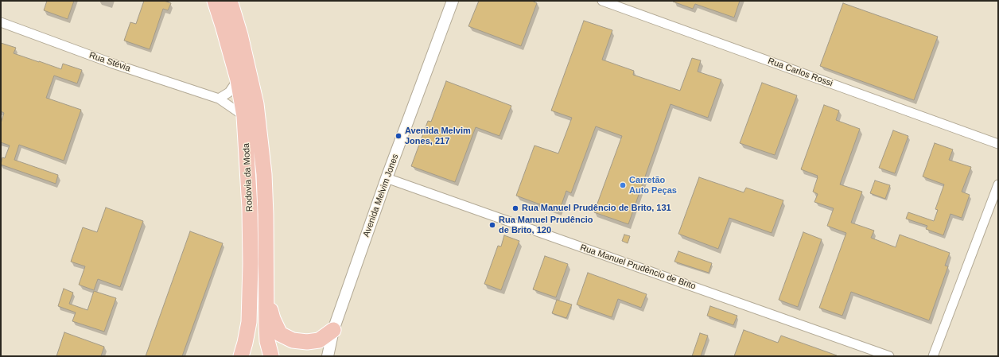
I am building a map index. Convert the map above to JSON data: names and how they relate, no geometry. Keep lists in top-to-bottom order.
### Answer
{
  "streets": {
    "highway": ["Rodovia da Moda"],
    "street": [
      "Rua Stévia",
      "Rua Carlos Rossi",
      "Avenida Melvim Jones",
      "Rua Manuel Prudêncio de Brito"
    ]
  },
  "crossings": [
    ["Rua Stévia", "Rodovia da Moda"],
    ["Avenida Melvim Jones", "Rua Manuel Prudêncio de Brito"]
  ],
  "places": [
    "Avenida Melvim Jones, 217",
    "Carretão Auto Peças",
    "Rua Manuel Prudêncio de Brito, 131",
    "Rua Manuel Prudêncio de Brito, 120"
  ]
}
